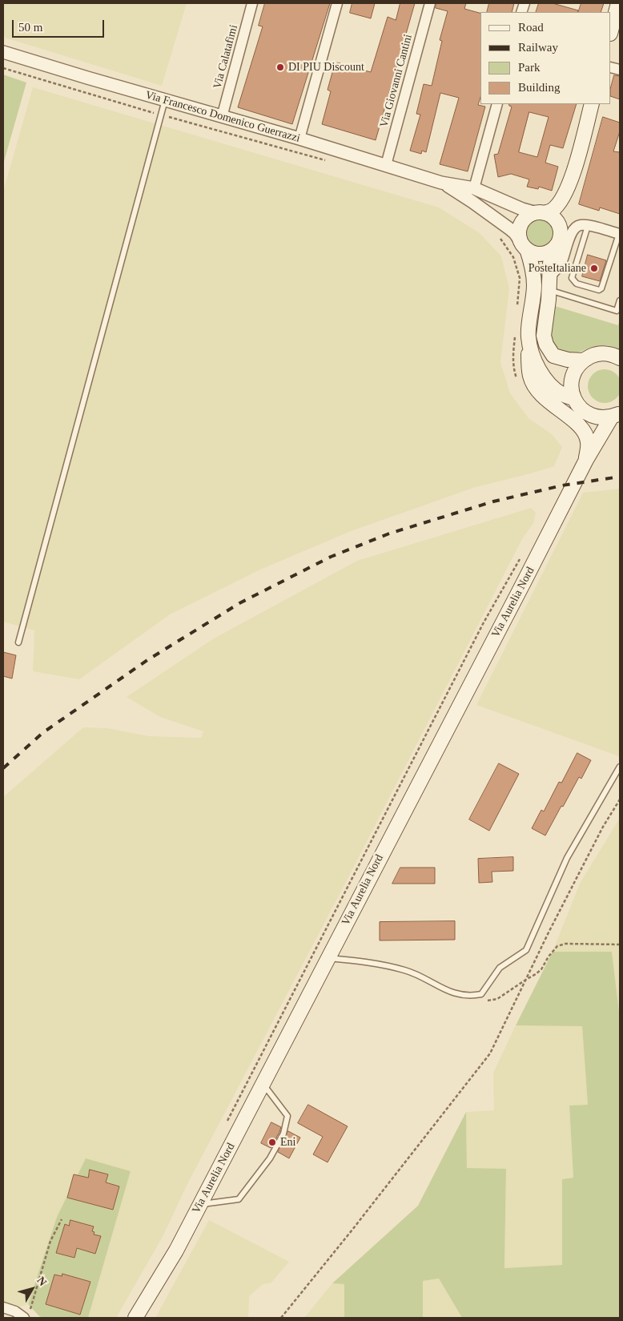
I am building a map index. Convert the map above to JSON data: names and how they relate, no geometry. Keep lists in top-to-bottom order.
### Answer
{
  "streets": {
    "main road": ["Via Francesco Domenico Guerrazzi", "Via Aurelia Nord"],
    "street": ["Via Calatafimi", "Via Giovanni Cantini"]
  },
  "crossings": [
    ["Via Calatafimi", "Via Francesco Domenico Guerrazzi"],
    ["Via Giovanni Cantini", "Via Francesco Domenico Guerrazzi"],
    ["Via Francesco Domenico Guerrazzi", "Via Aurelia Nord"]
  ],
  "places": ["DI PIU Discount", "PosteItaliane", "Eni"],
  "legend": [
    "Road",
    "Railway",
    "Park",
    "Building"
  ],
  "scale_bar": "50 m",
  "north": "top right"
}
